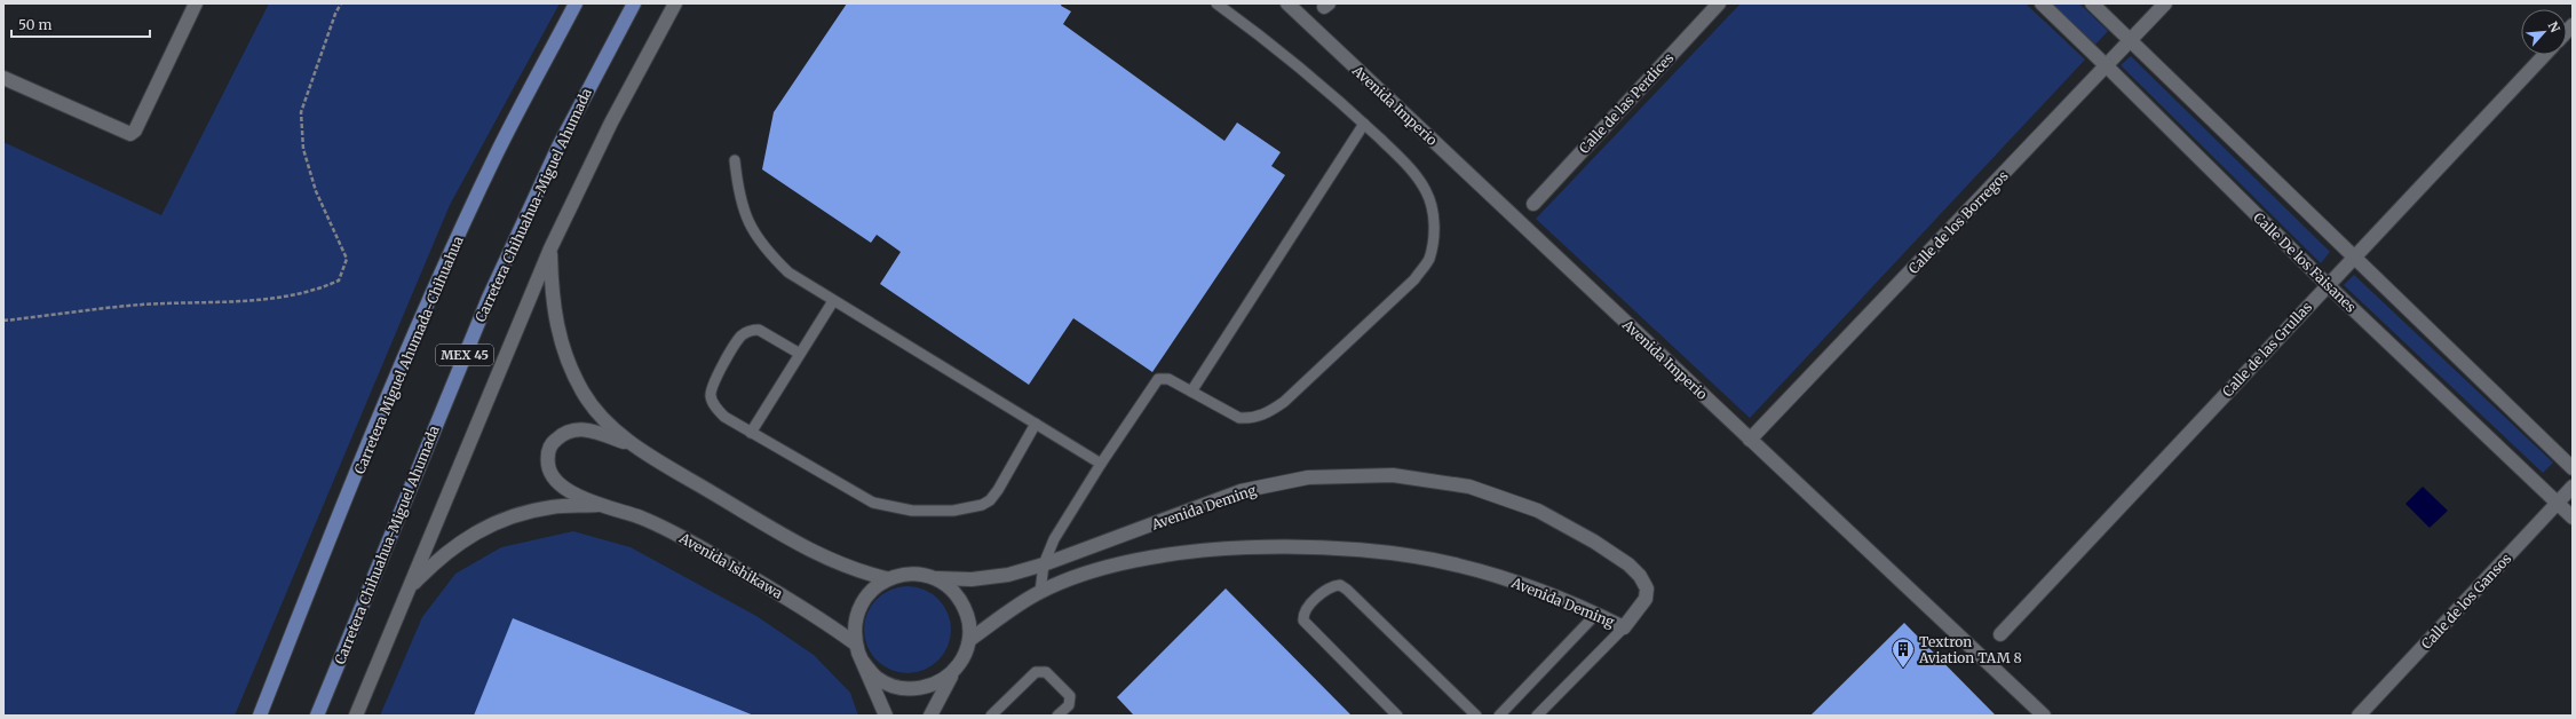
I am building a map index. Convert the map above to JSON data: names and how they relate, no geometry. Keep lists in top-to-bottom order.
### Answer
{
  "streets": {
    "main road": ["Carretera Chihuahua-Miguel Ahumada", "Carretera Miguel Ahumada-Chihuahua", "MEX 45"],
    "street": [
      "Calle de las Perdices",
      "Avenida Imperio",
      "Calle de los Borregos",
      "Calle De los Faisanes",
      "Calle de las Grullas",
      "Avenida Deming",
      "Avenida Ishikawa",
      "Calle de los Gansos"
    ]
  },
  "crossings": [
    ["Avenida Imperio", "Calle de los Borregos"],
    ["Calle de los Borregos", "Calle De los Faisanes"],
    ["Calle De los Faisanes", "Calle de las Grullas"],
    ["Calle De los Faisanes", "Calle de los Gansos"],
    ["Avenida Deming", "Avenida Ishikawa"]
  ],
  "places": {
    "building": ["Textron Aviation TAM 8"]
  },
  "scale_bar": "50 m",
  "north": "top right"
}
